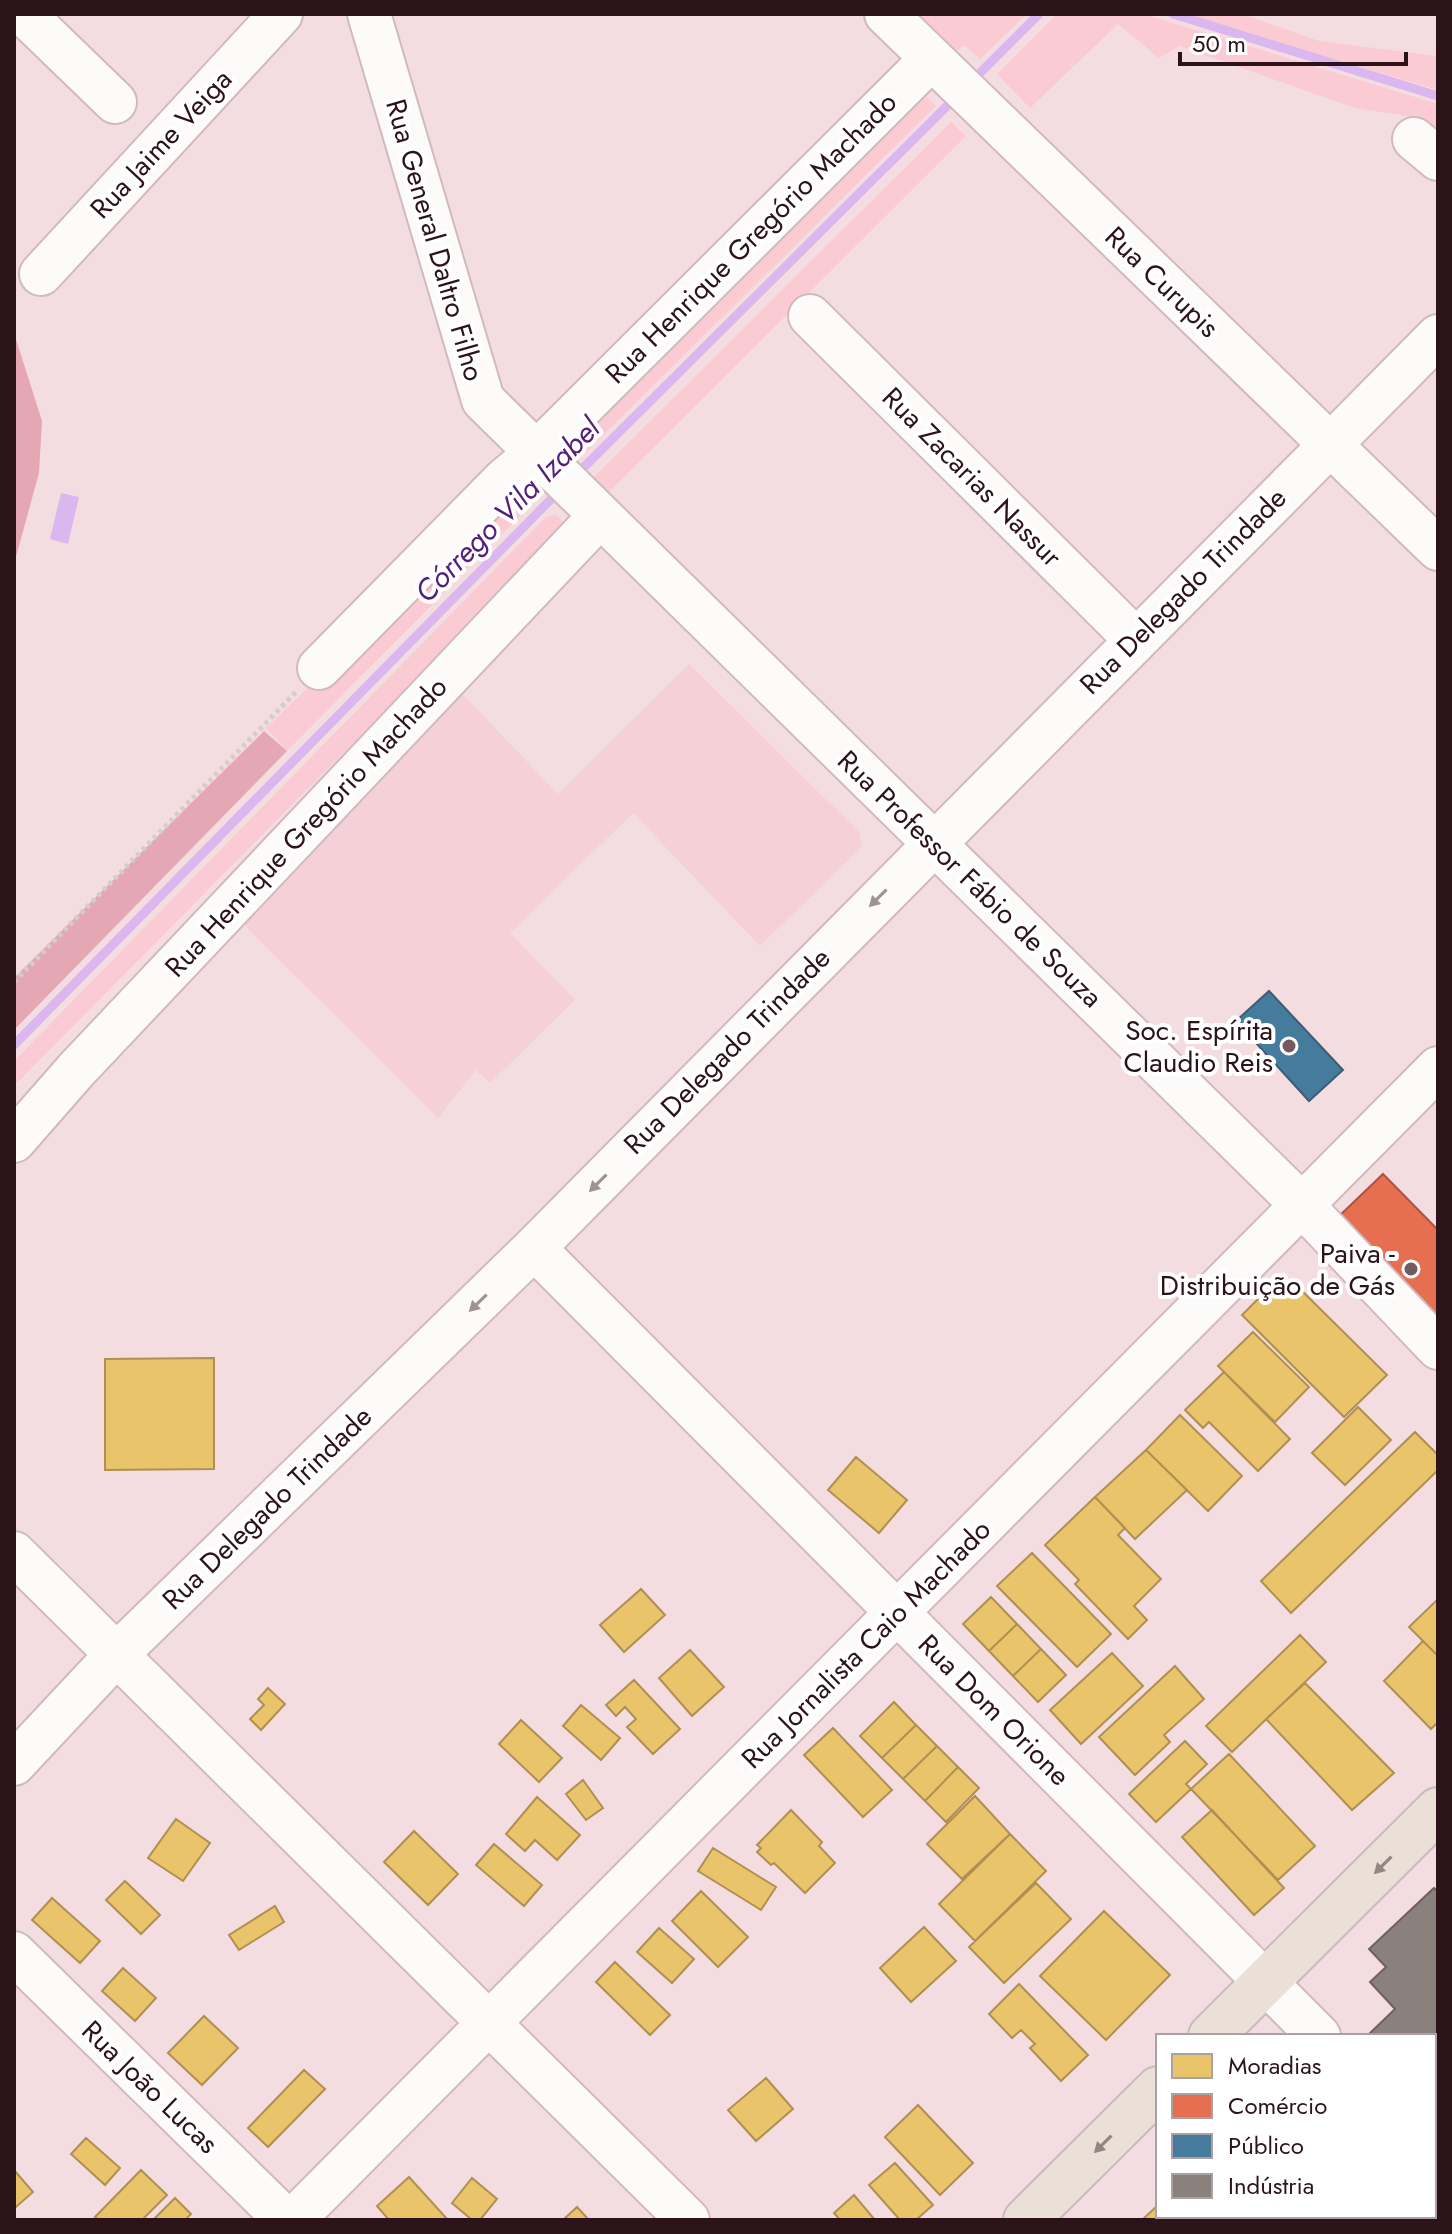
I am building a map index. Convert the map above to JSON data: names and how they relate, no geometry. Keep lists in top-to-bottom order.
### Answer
{
  "streets": {
    "street": [
      "Rua Jaime Veiga",
      "Rua Henrique Gregório Machado",
      "Rua General Daltro Filho",
      "Rua Curupis",
      "Rua Zacarias Nassur",
      "Rua Delegado Trindade",
      "Rua Professor Fábio de Souza",
      "Rua Jornalista Caio Machado",
      "Rua Dom Orione",
      "Rua João Lucas"
    ]
  },
  "crossings": [
    ["Rua Henrique Gregório Machado", "Rua General Daltro Filho"],
    ["Rua Henrique Gregório Machado", "Rua Curupis"],
    ["Rua Henrique Gregório Machado", "Rua Professor Fábio de Souza"],
    ["Rua General Daltro Filho", "Rua Professor Fábio de Souza"],
    ["Rua Curupis", "Rua Delegado Trindade"],
    ["Rua Zacarias Nassur", "Rua Delegado Trindade"],
    ["Rua Delegado Trindade", "Rua Professor Fábio de Souza"],
    ["Rua Delegado Trindade", "Rua Dom Orione"],
    ["Rua Professor Fábio de Souza", "Rua Jornalista Caio Machado"],
    ["Rua Jornalista Caio Machado", "Rua Dom Orione"]
  ],
  "one_way": ["Rua Delegado Trindade"],
  "water": ["Córrego Vila Izabel"],
  "places": ["Soc. Espírita Claudio Reis", "Paiva - Distribuição de Gás"],
  "legend": [
    "Moradias",
    "Comércio",
    "Público",
    "Indústria"
  ],
  "scale_bar": "50 m"
}
